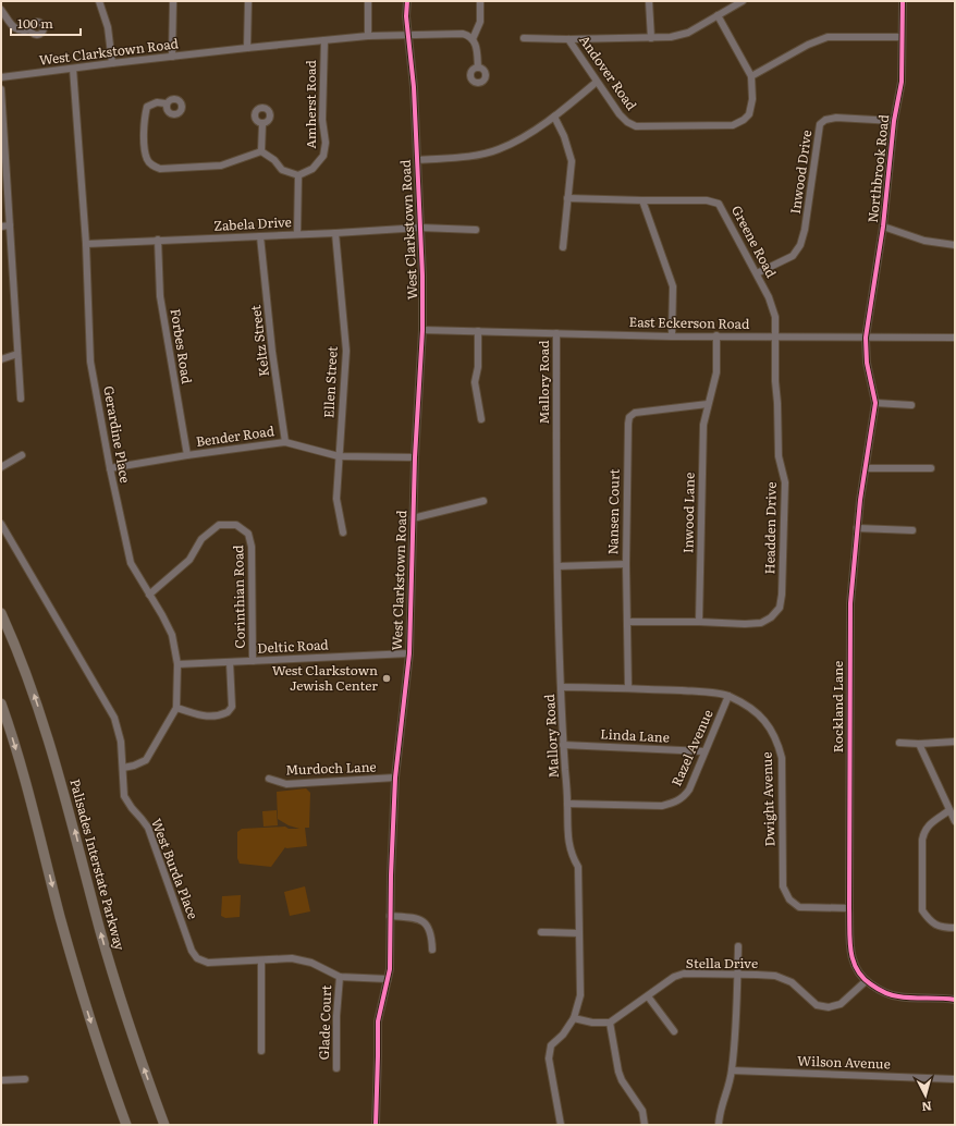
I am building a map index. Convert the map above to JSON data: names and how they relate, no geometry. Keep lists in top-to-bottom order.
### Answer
{
  "streets": {
    "highway": ["Palisades Interstate Parkway"],
    "street": [
      "West Clarkstown Road",
      "Andover Road",
      "Amherst Road",
      "Northbrook Road",
      "Inwood Drive",
      "Zabela Drive",
      "Greene Road",
      "East Eckerson Road",
      "Keltz Street",
      "Forbes Road",
      "Ellen Street",
      "Mallory Road",
      "Gerardine Place",
      "Bender Road",
      "Nansen Court",
      "Inwood Lane",
      "Headden Drive",
      "Corinthian Road",
      "Deltic Road",
      "Rockland Lane",
      "Linda Lane",
      "Razel Avenue",
      "Murdoch Lane",
      "Dwight Avenue",
      "West Burda Place",
      "Stella Drive",
      "Glade Court",
      "Wilson Avenue"
    ]
  },
  "crossings": [
    ["West Clarkstown Road", "Amherst Road"],
    ["West Clarkstown Road", "Zabela Drive"],
    ["West Clarkstown Road", "East Eckerson Road"],
    ["West Clarkstown Road", "Gerardine Place"],
    ["West Clarkstown Road", "Bender Road"],
    ["West Clarkstown Road", "Deltic Road"],
    ["West Clarkstown Road", "Murdoch Lane"],
    ["West Clarkstown Road", "West Burda Place"],
    ["Northbrook Road", "Inwood Drive"],
    ["Northbrook Road", "East Eckerson Road"],
    ["Northbrook Road", "Rockland Lane"],
    ["Inwood Drive", "Greene Road"],
    ["Zabela Drive", "Keltz Street"],
    ["Zabela Drive", "Forbes Road"],
    ["Zabela Drive", "Ellen Street"],
    ["Zabela Drive", "Gerardine Place"],
    ["Greene Road", "East Eckerson Road"],
    ["Greene Road", "Headden Drive"],
    ["East Eckerson Road", "Mallory Road"],
    ["East Eckerson Road", "Inwood Lane"],
    ["East Eckerson Road", "Headden Drive"],
    ["East Eckerson Road", "Rockland Lane"],
    ["Keltz Street", "Bender Road"],
    ["Forbes Road", "Bender Road"],
    ["Ellen Street", "Bender Road"],
    ["Mallory Road", "Linda Lane"],
    ["Mallory Road", "Razel Avenue"],
    ["Mallory Road", "Dwight Avenue"],
    ["Gerardine Place", "Bender Road"],
    ["Gerardine Place", "Corinthian Road"],
    ["Gerardine Place", "Deltic Road"],
    ["Gerardine Place", "West Burda Place"],
    ["Nansen Court", "Inwood Lane"],
    ["Nansen Court", "Dwight Avenue"],
    ["Inwood Lane", "Headden Drive"],
    ["Corinthian Road", "Deltic Road"],
    ["Rockland Lane", "Dwight Avenue"],
    ["Rockland Lane", "Stella Drive"],
    ["Linda Lane", "Razel Avenue"],
    ["Razel Avenue", "Dwight Avenue"],
    ["West Burda Place", "Glade Court"]
  ],
  "places": ["West Clarkstown Jewish Center"],
  "scale_bar": "100 m",
  "north": "bottom"
}
